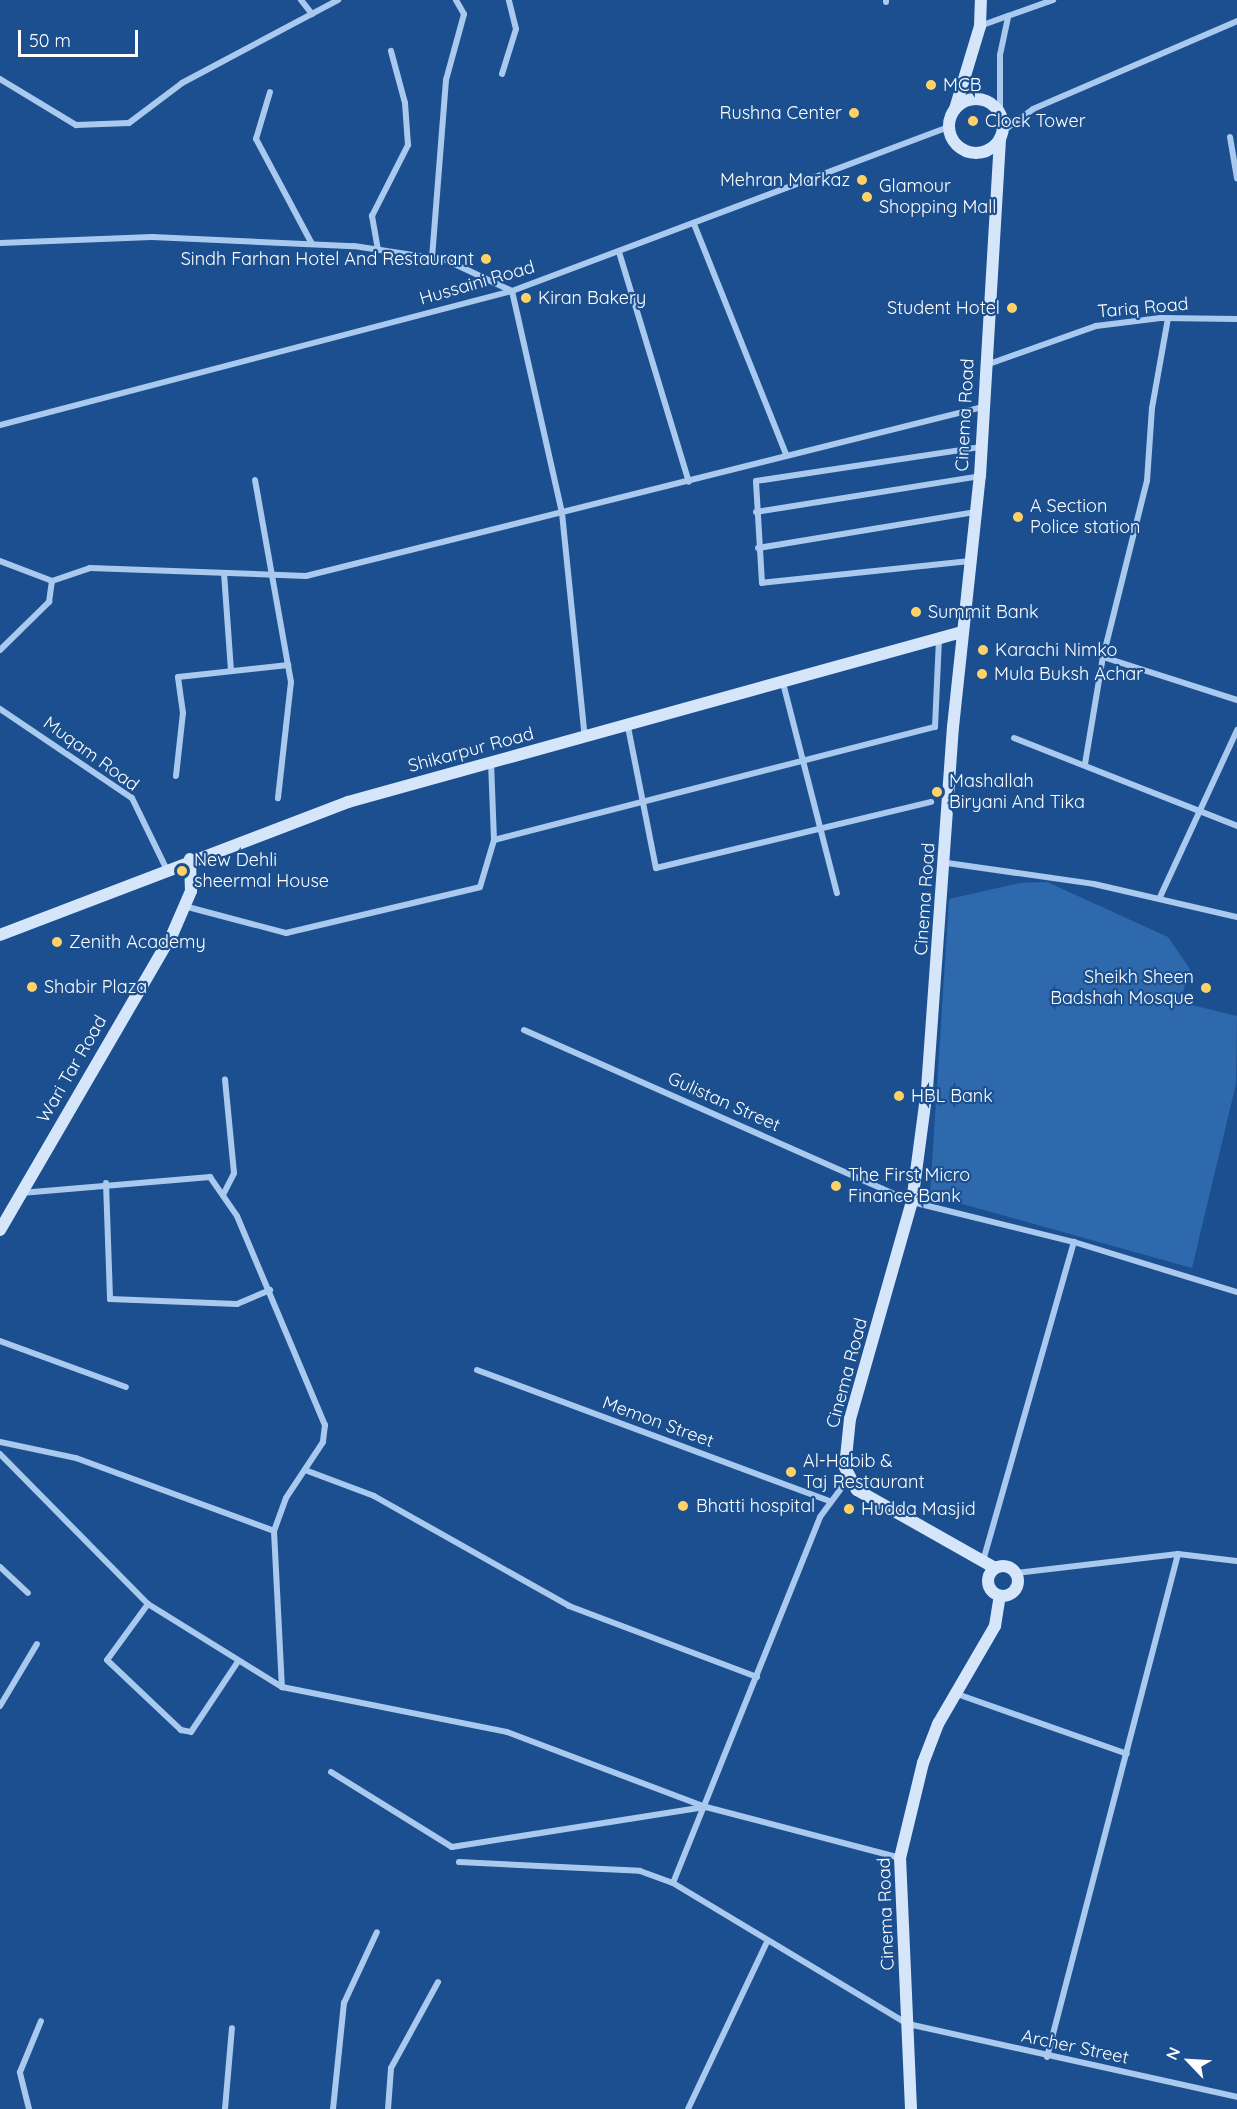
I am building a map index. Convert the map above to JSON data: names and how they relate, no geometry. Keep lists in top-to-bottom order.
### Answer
{
  "streets": {
    "street": [
      "Hussaini Road",
      "Tariq Road",
      "Cinema Road",
      "Shikarpur Road",
      "Muqam Road",
      "Wari Tar Road",
      "Gulistan Street",
      "Memon Street",
      "Archer Street"
    ]
  },
  "crossings": [
    ["Hussaini Road", "Cinema Road"],
    ["Tariq Road", "Cinema Road"],
    ["Cinema Road", "Shikarpur Road"],
    ["Cinema Road", "Gulistan Street"],
    ["Cinema Road", "Archer Street"],
    ["Shikarpur Road", "Muqam Road"],
    ["Shikarpur Road", "Wari Tar Road"]
  ],
  "places": [
    "MCB",
    "Rushna Center",
    "Clock Tower",
    "Mehran Markaz",
    "Glamour Shopping Mall",
    "Sindh Farhan Hotel And Restaurant",
    "Kiran Bakery",
    "Student Hotel",
    "A Section Police station",
    "Summit Bank",
    "Karachi Nimko",
    "Mula Buksh Achar",
    "Mashallah Biryani And Tika",
    "New Dehli sheermal House",
    "Zenith Academy",
    "Shabir Plaza",
    "Sheikh Sheen Badshah Mosque",
    "HBL Bank",
    "The First Micro Finance Bank",
    "Al-Habib & Taj Restaurant",
    "Bhatti hospital",
    "Hudda Masjid"
  ],
  "scale_bar": "50 m",
  "north": "top left"
}
